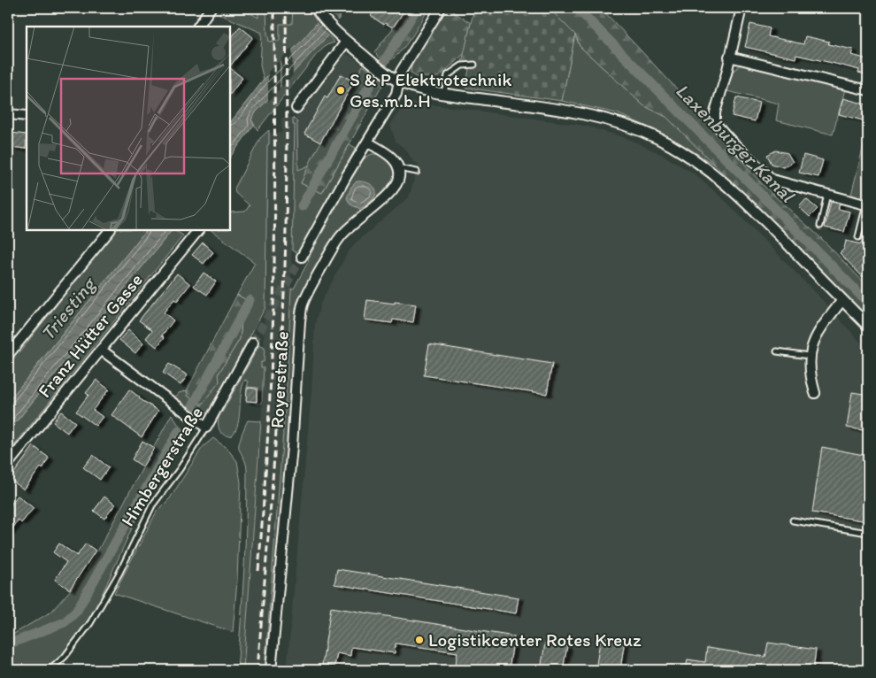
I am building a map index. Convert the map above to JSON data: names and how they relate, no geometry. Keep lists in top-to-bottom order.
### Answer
{
  "streets": {
    "street": ["Franz Hütter Gasse", "Royerstraße", "Himbergerstraße"]
  },
  "water": ["Laxenburger Kanal", "Triesting"],
  "places": ["S & P Elektrotechnik Ges.m.b.H", "Logistikcenter Rotes Kreuz"]
}
